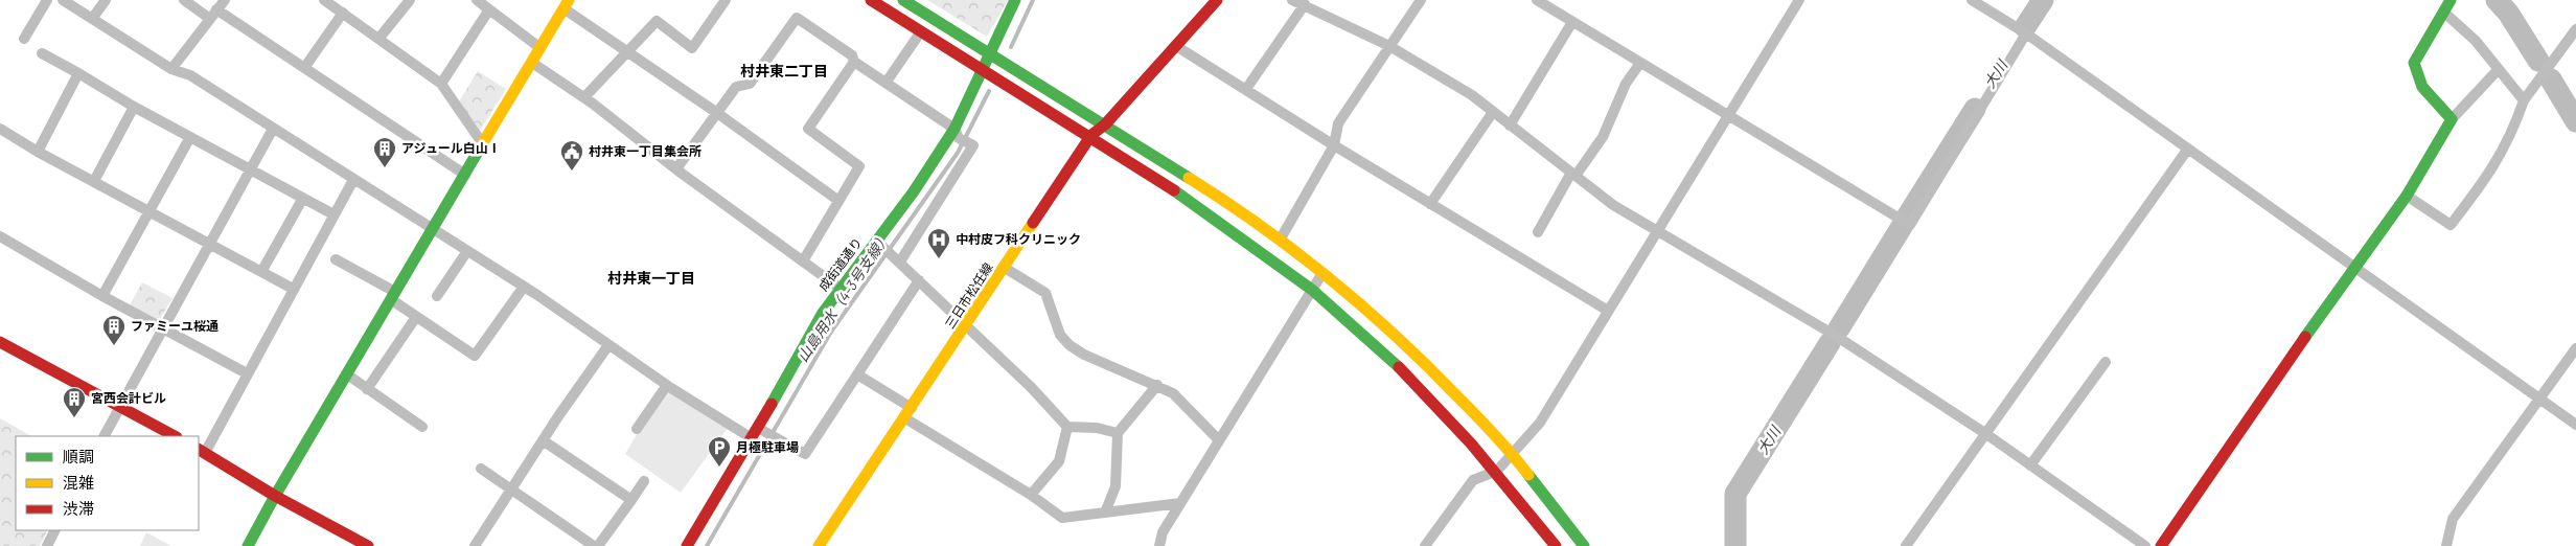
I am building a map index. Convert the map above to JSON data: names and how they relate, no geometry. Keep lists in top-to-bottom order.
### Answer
{
  "streets": {
    "street": ["成街道通り", "三日市松任線"]
  },
  "districts": ["村井東二丁目", "村井東一丁目"],
  "water": ["大川", "山島用水（4-3号支線）"],
  "places": {
    "building": ["アジュール白山Ⅰ", "ファミーユ桜通", "宮西会計ビル"],
    "public building": ["村井東一丁目集会所"],
    "hospital": ["中村皮フ科クリニック"],
    "parking": ["月極駐車場"]
  },
  "legend": ["順調", "混雑", "渋滞"]
}
